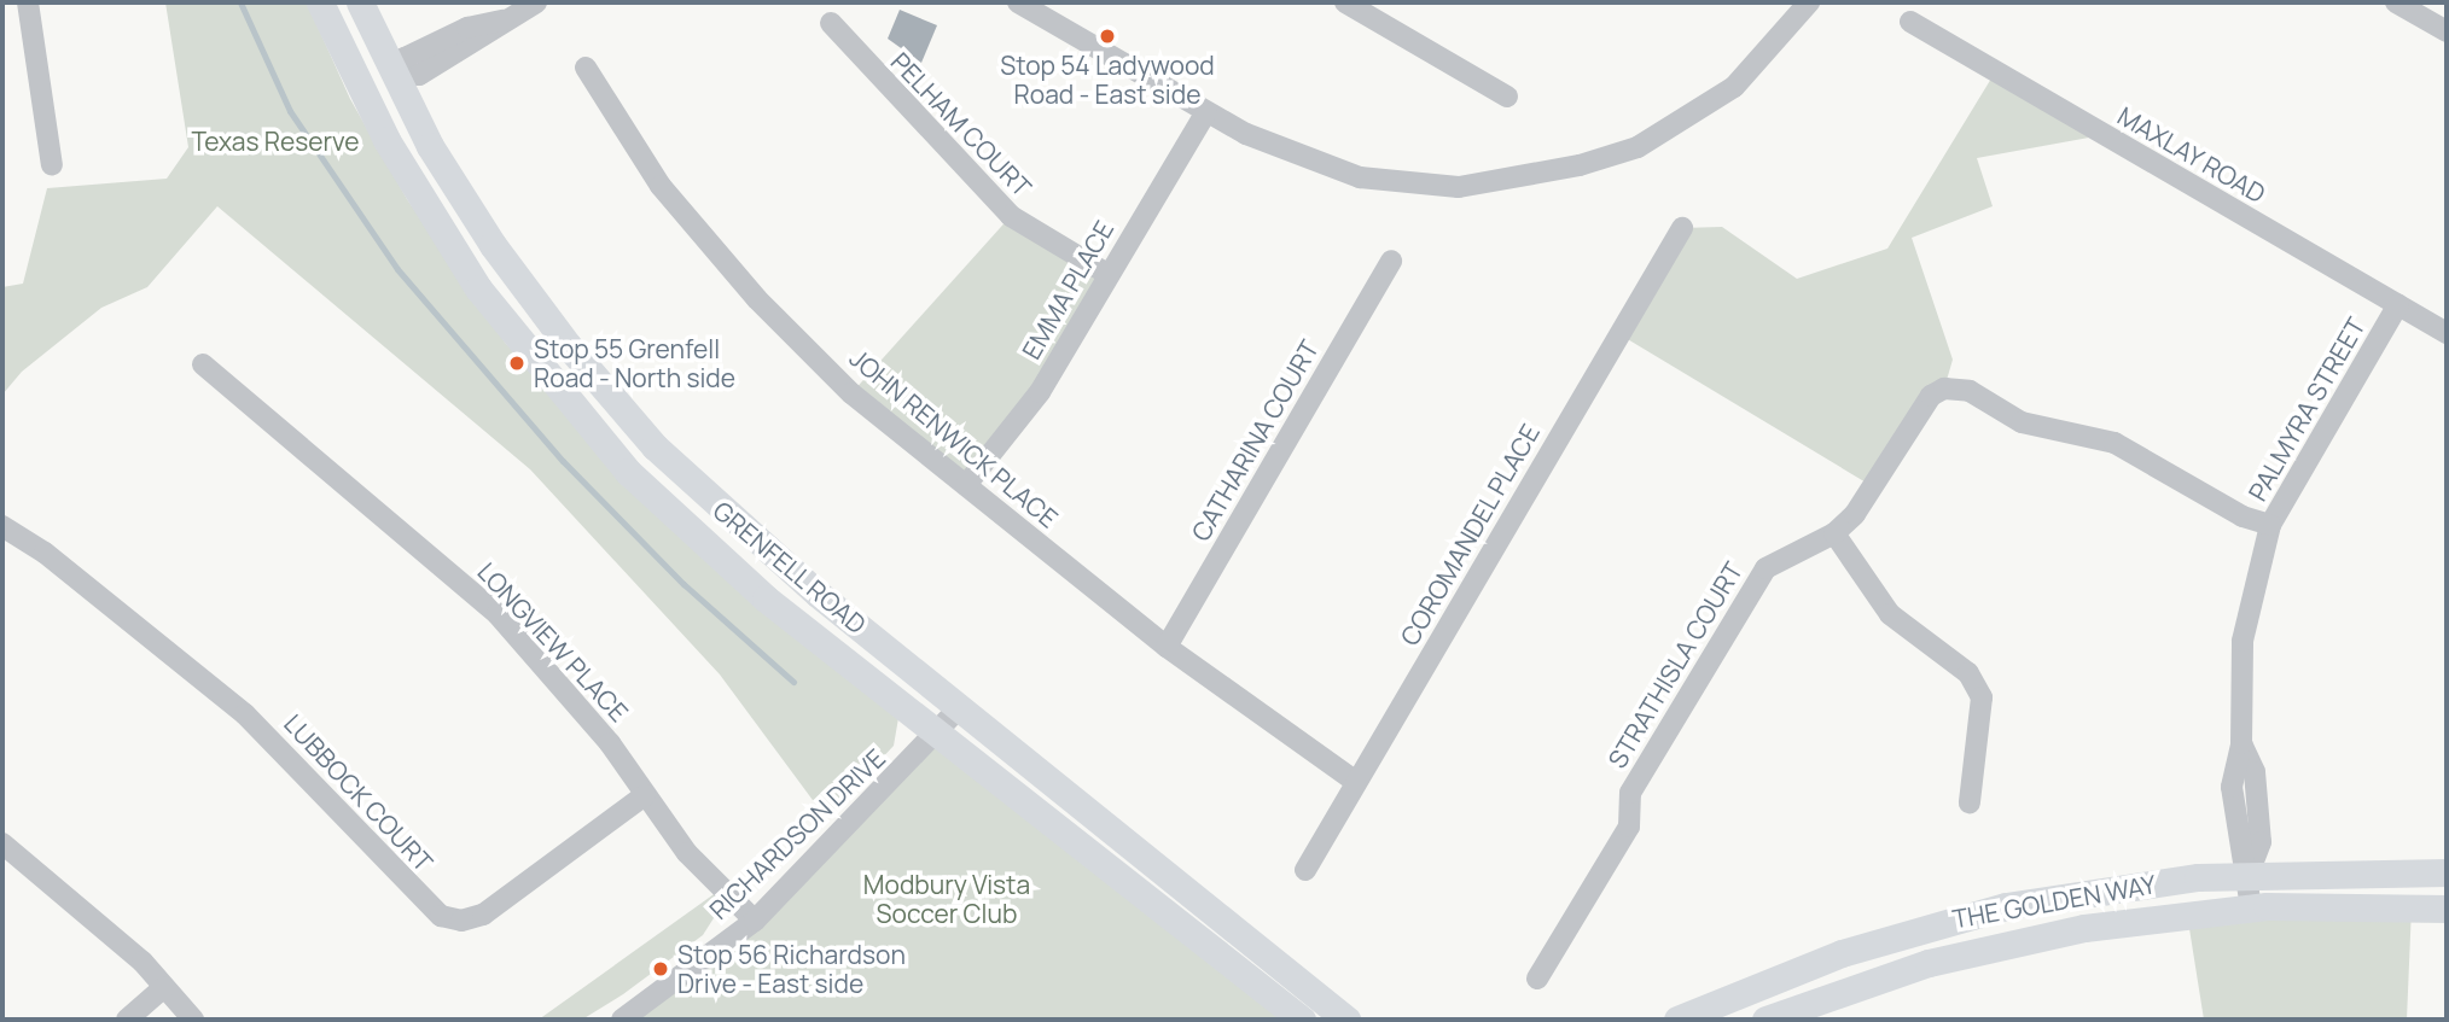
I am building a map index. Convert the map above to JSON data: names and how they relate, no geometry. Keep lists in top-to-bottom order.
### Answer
{
  "streets": {
    "main road": ["GRENFELL ROAD", "THE GOLDEN WAY"],
    "street": [
      "PELHAM COURT",
      "MAXLAY ROAD",
      "EMMA PLACE",
      "PALMYRA STREET",
      "JOHN RENWICK PLACE",
      "CATHARINA COURT",
      "COROMANDEL PLACE",
      "LONGVIEW PLACE",
      "STRATHISLA COURT",
      "LUBBOCK COURT",
      "RICHARDSON DRIVE"
    ]
  },
  "crossings": [
    ["PELHAM COURT", "EMMA PLACE"],
    ["MAXLAY ROAD", "PALMYRA STREET"],
    ["EMMA PLACE", "JOHN RENWICK PLACE"],
    ["PALMYRA STREET", "STRATHISLA COURT"],
    ["PALMYRA STREET", "THE GOLDEN WAY"],
    ["JOHN RENWICK PLACE", "CATHARINA COURT"],
    ["JOHN RENWICK PLACE", "COROMANDEL PLACE"],
    ["GRENFELL ROAD", "RICHARDSON DRIVE"],
    ["LONGVIEW PLACE", "LUBBOCK COURT"],
    ["LONGVIEW PLACE", "RICHARDSON DRIVE"]
  ],
  "parks": ["Texas Reserve", "Modbury Vista Soccer Club"],
  "places": ["Stop 54 Ladywood Road - East side", "Stop 55 Grenfell Road - North side", "Stop 56 Richardson Drive - East side"]
}
